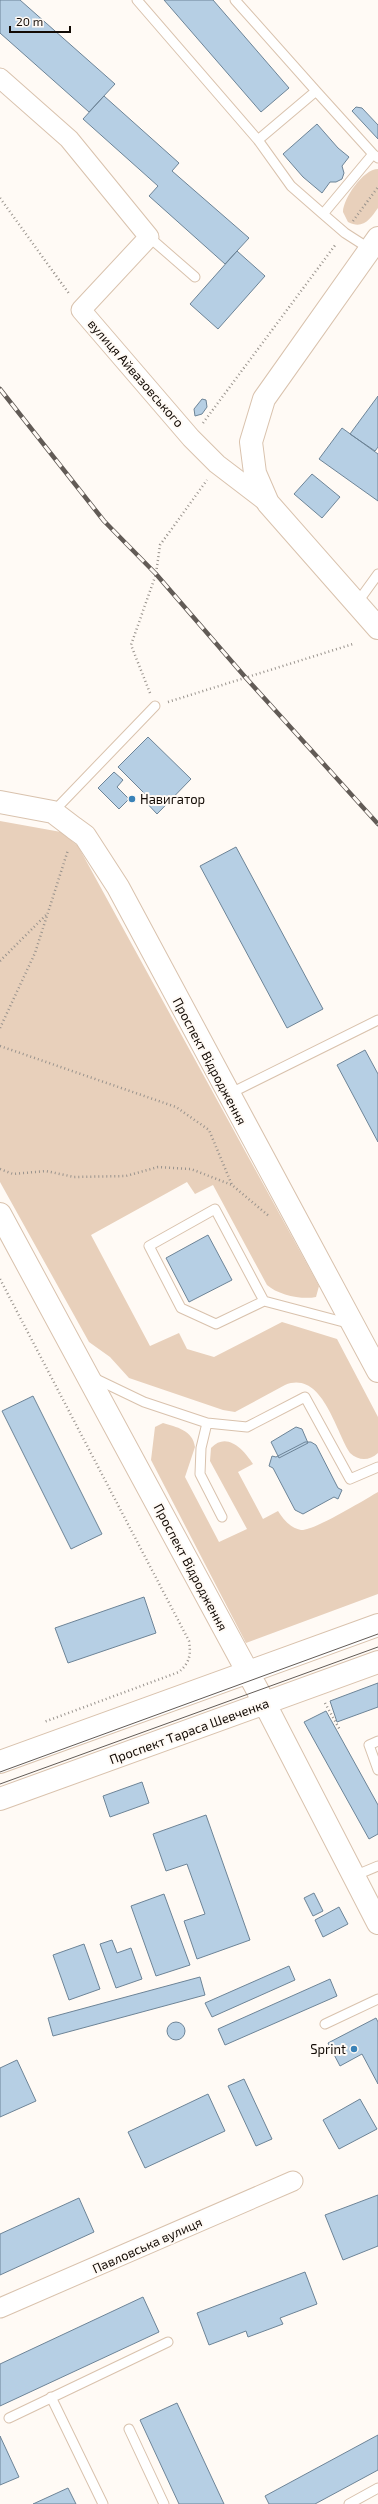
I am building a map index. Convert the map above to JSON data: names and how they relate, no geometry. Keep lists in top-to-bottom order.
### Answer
{
  "streets": {
    "main road": ["Проспект Відродження", "Проспект Тараса Шевченка"],
    "street": ["вулиця Айвазовського", "Павловська вулиця"]
  },
  "crossings": [
    ["Проспект Відродження", "Проспект Тараса Шевченка"]
  ],
  "places": ["Навигатор", "Sprint"],
  "scale_bar": "20 m"
}
